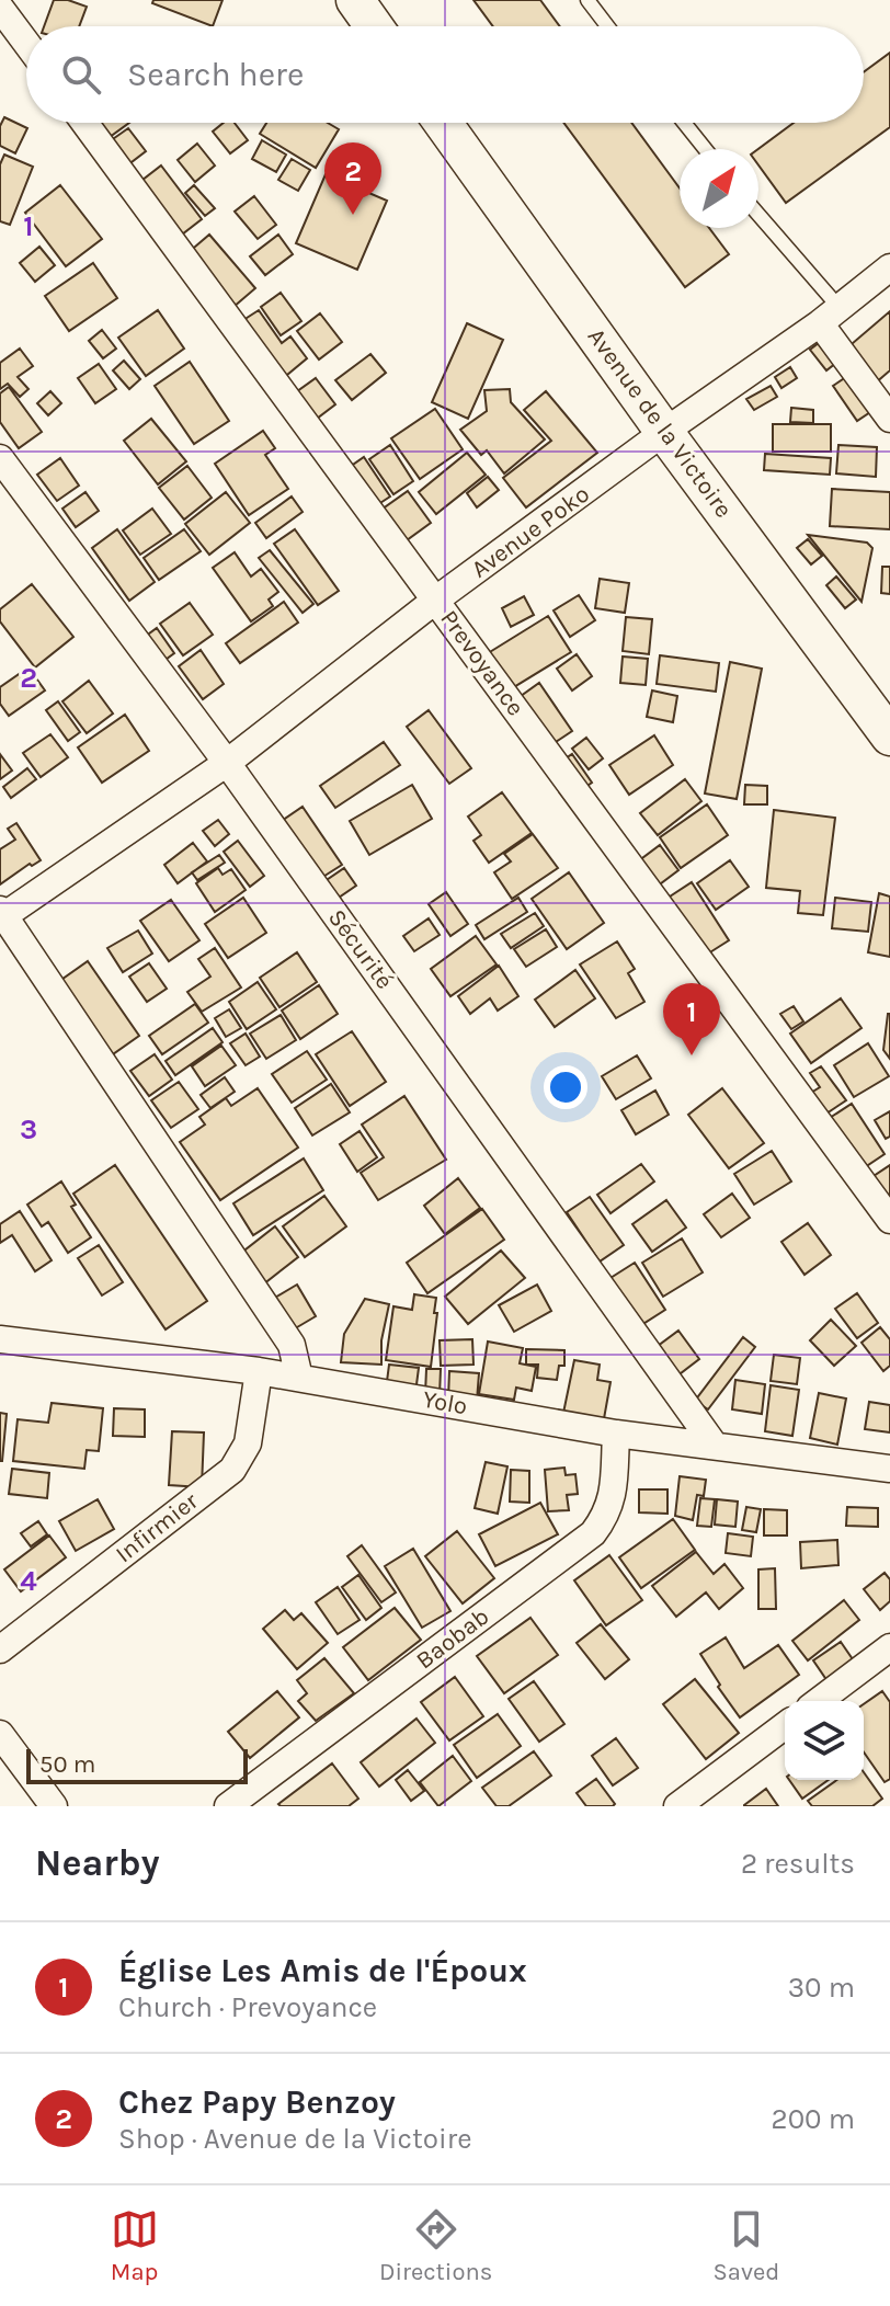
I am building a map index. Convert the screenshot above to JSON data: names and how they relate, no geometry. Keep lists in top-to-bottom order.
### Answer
{
  "streets": {
    "main road": ["Avenue de la Victoire"],
    "street": [
      "Avenue Poko",
      "Prevoyance",
      "Sécurité",
      "Yolo",
      "Infirmier",
      "Baobab"
    ]
  },
  "crossings": [
    ["Avenue de la Victoire", "Avenue Poko"],
    ["Avenue Poko", "Prevoyance"],
    ["Avenue Poko", "Sécurité"],
    ["Sécurité", "Yolo"],
    ["Yolo", "Infirmier"],
    ["Yolo", "Baobab"]
  ],
  "scale_bar": "50 m",
  "north": "top right",
  "page": {
    "search": "Search here",
    "pins": ["2", "1"],
    "scale": "50 m",
    "heading": ["Nearby", "2 results"],
    "list": [
      {
        "mark": "1",
        "name": "Église Les Amis de l'Époux",
        "note": "Church · Prevoyance",
        "value": "30 m"
      },
      {
        "mark": "2",
        "name": "Chez Papy Benzoy",
        "note": "Shop · Avenue de la Victoire",
        "value": "200 m"
      }
    ],
    "nav": ["Map", "Directions", "Saved"]
  },
  "grid": {
    "rows": [
      "1",
      "2",
      "3",
      "4"
    ]
  }
}
